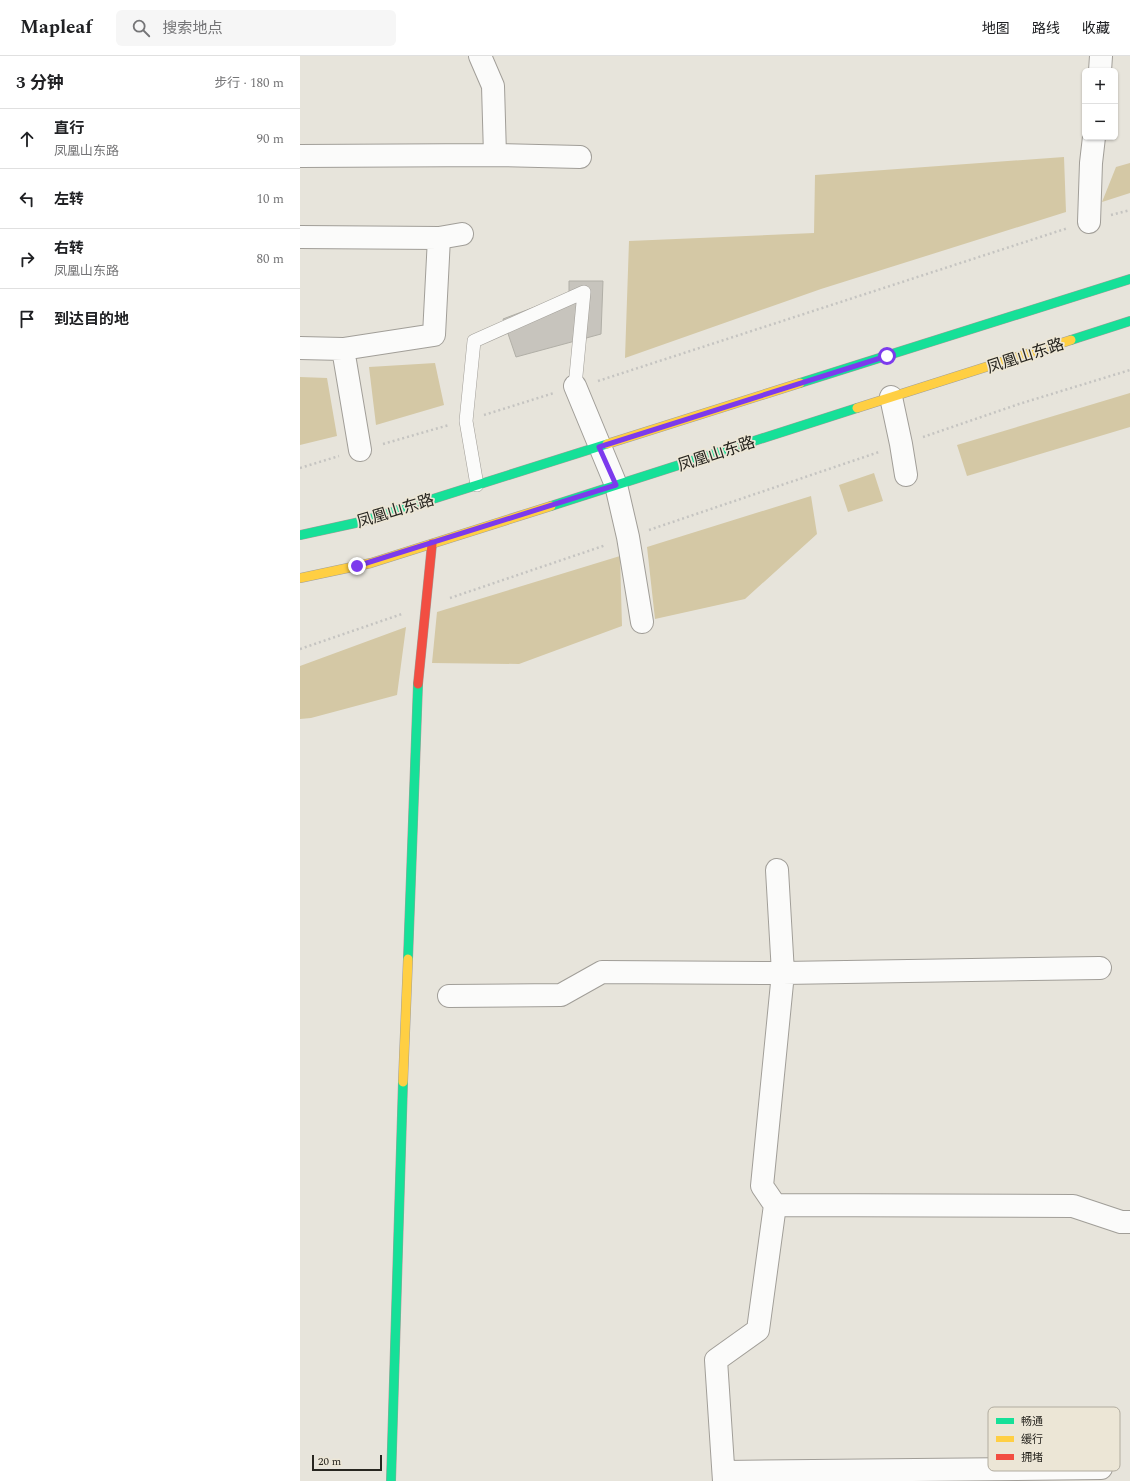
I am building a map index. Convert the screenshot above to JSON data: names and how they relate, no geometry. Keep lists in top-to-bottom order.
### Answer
{
  "streets": {
    "main road": ["凤凰山东路"]
  },
  "legend": ["畅通", "缓行", "拥堵"],
  "scale_bar": "20 m",
  "page": {
    "header": "Mapleaf",
    "search": "搜索地点",
    "nav": ["地图", "路线", "收藏"],
    "heading": ["3 分钟", "步行 · 180 m"],
    "map_buttons": ["+", "−"],
    "list": [
      ["直行", "凤凰山东路", "90 m"],
      ["左转", "10 m"],
      ["右转", "凤凰山东路", "80 m"],
      "到达目的地"
    ],
    "scale": "20 m"
  }
}
